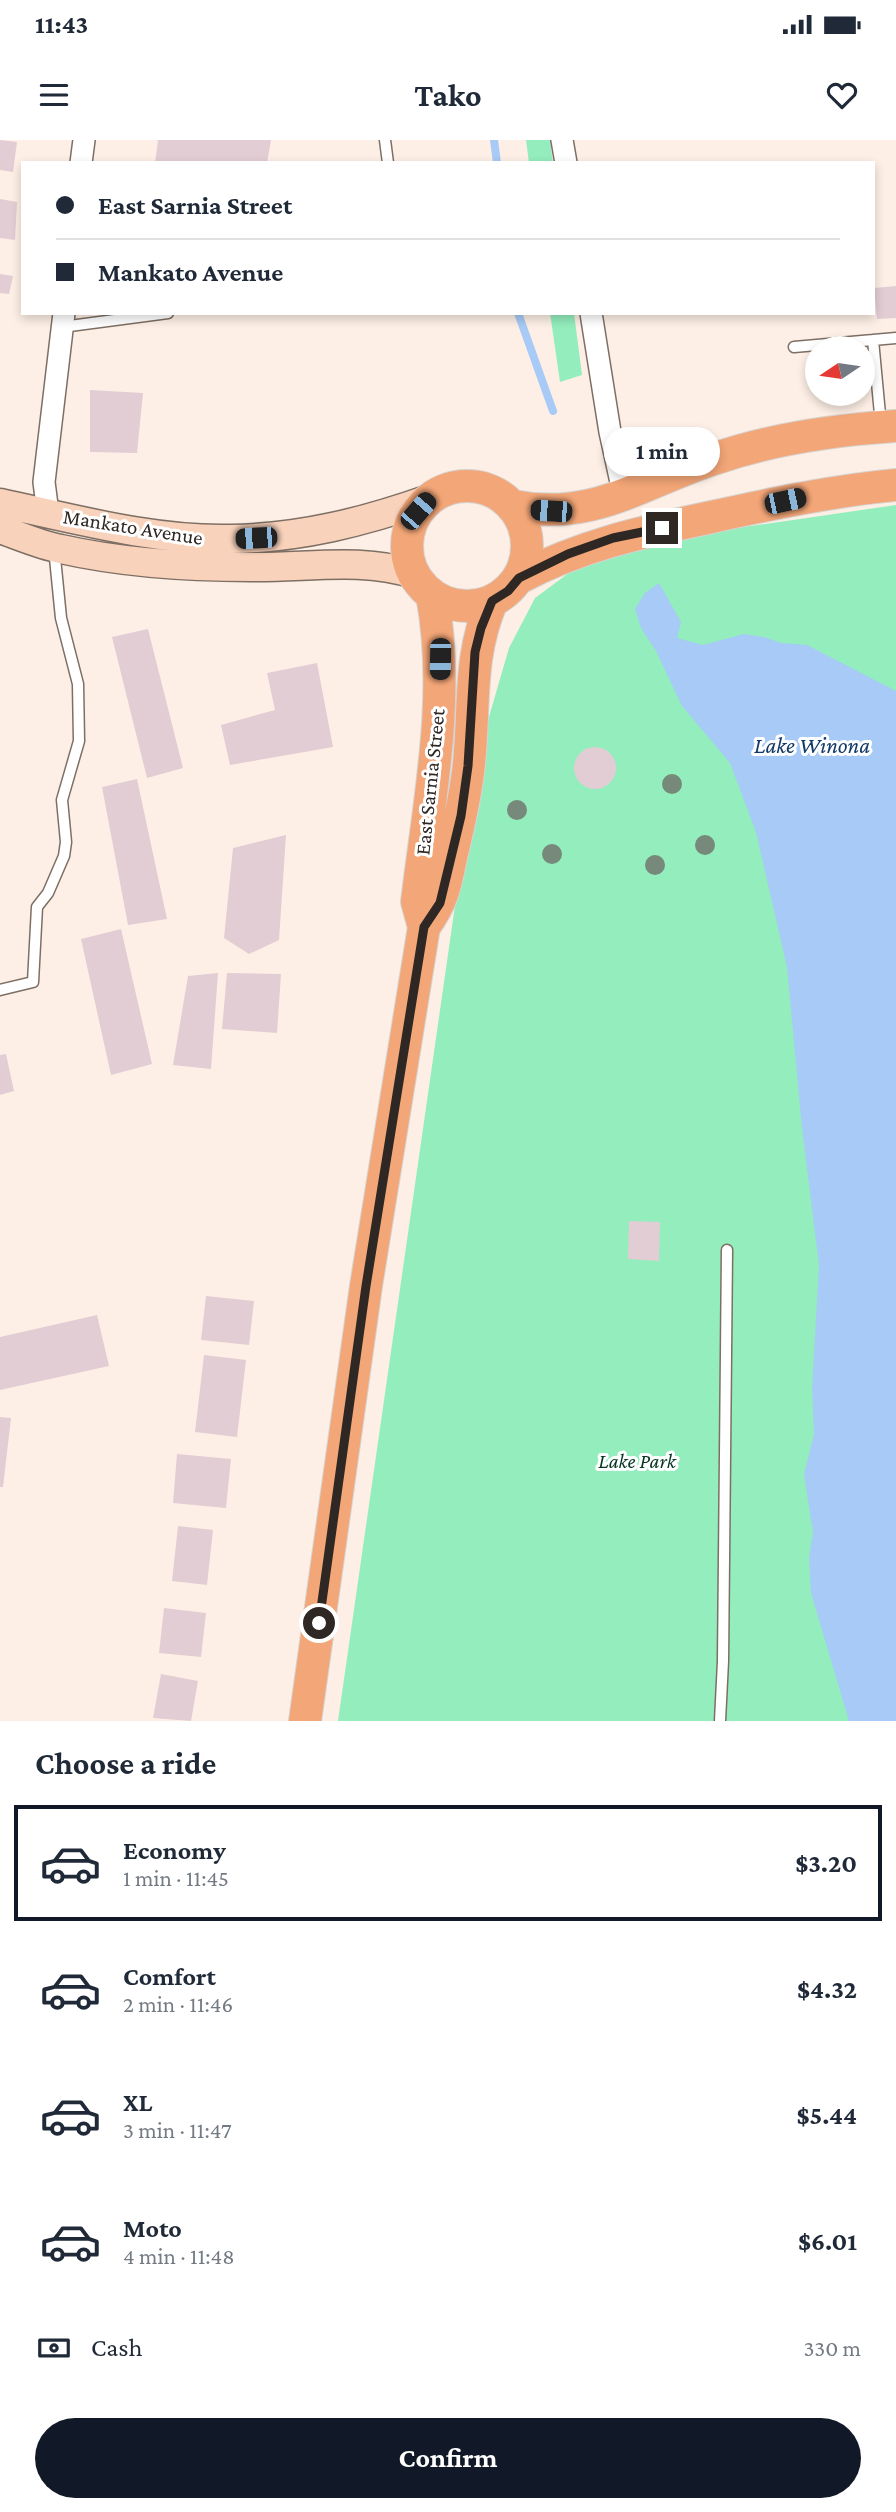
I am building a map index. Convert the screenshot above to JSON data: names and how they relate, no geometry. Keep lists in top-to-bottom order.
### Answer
{
  "streets": {
    "main road": ["Mankato Avenue", "East Sarnia Street"]
  },
  "crossings": [
    ["Mankato Avenue", "East Sarnia Street"]
  ],
  "water": ["Lake Winona"],
  "parks": ["Lake Park"],
  "north": "left",
  "page": {
    "status": "11:43",
    "header": "Tako",
    "banner": ["East Sarnia Street", "Mankato Avenue"],
    "bubble": "1 min",
    "heading": "Choose a ride",
    "list": [
      {
        "name": "Economy",
        "note": "1 min · 11:45",
        "value": "$3.20"
      },
      {
        "name": "Comfort",
        "note": "2 min · 11:46",
        "value": "$4.32"
      },
      {
        "name": "XL",
        "note": "3 min · 11:47",
        "value": "$5.44"
      },
      {
        "name": "Moto",
        "note": "4 min · 11:48",
        "value": "$6.01"
      }
    ],
    "pay": ["Cash", "330 m"],
    "buttons": "Confirm"
  }
}
